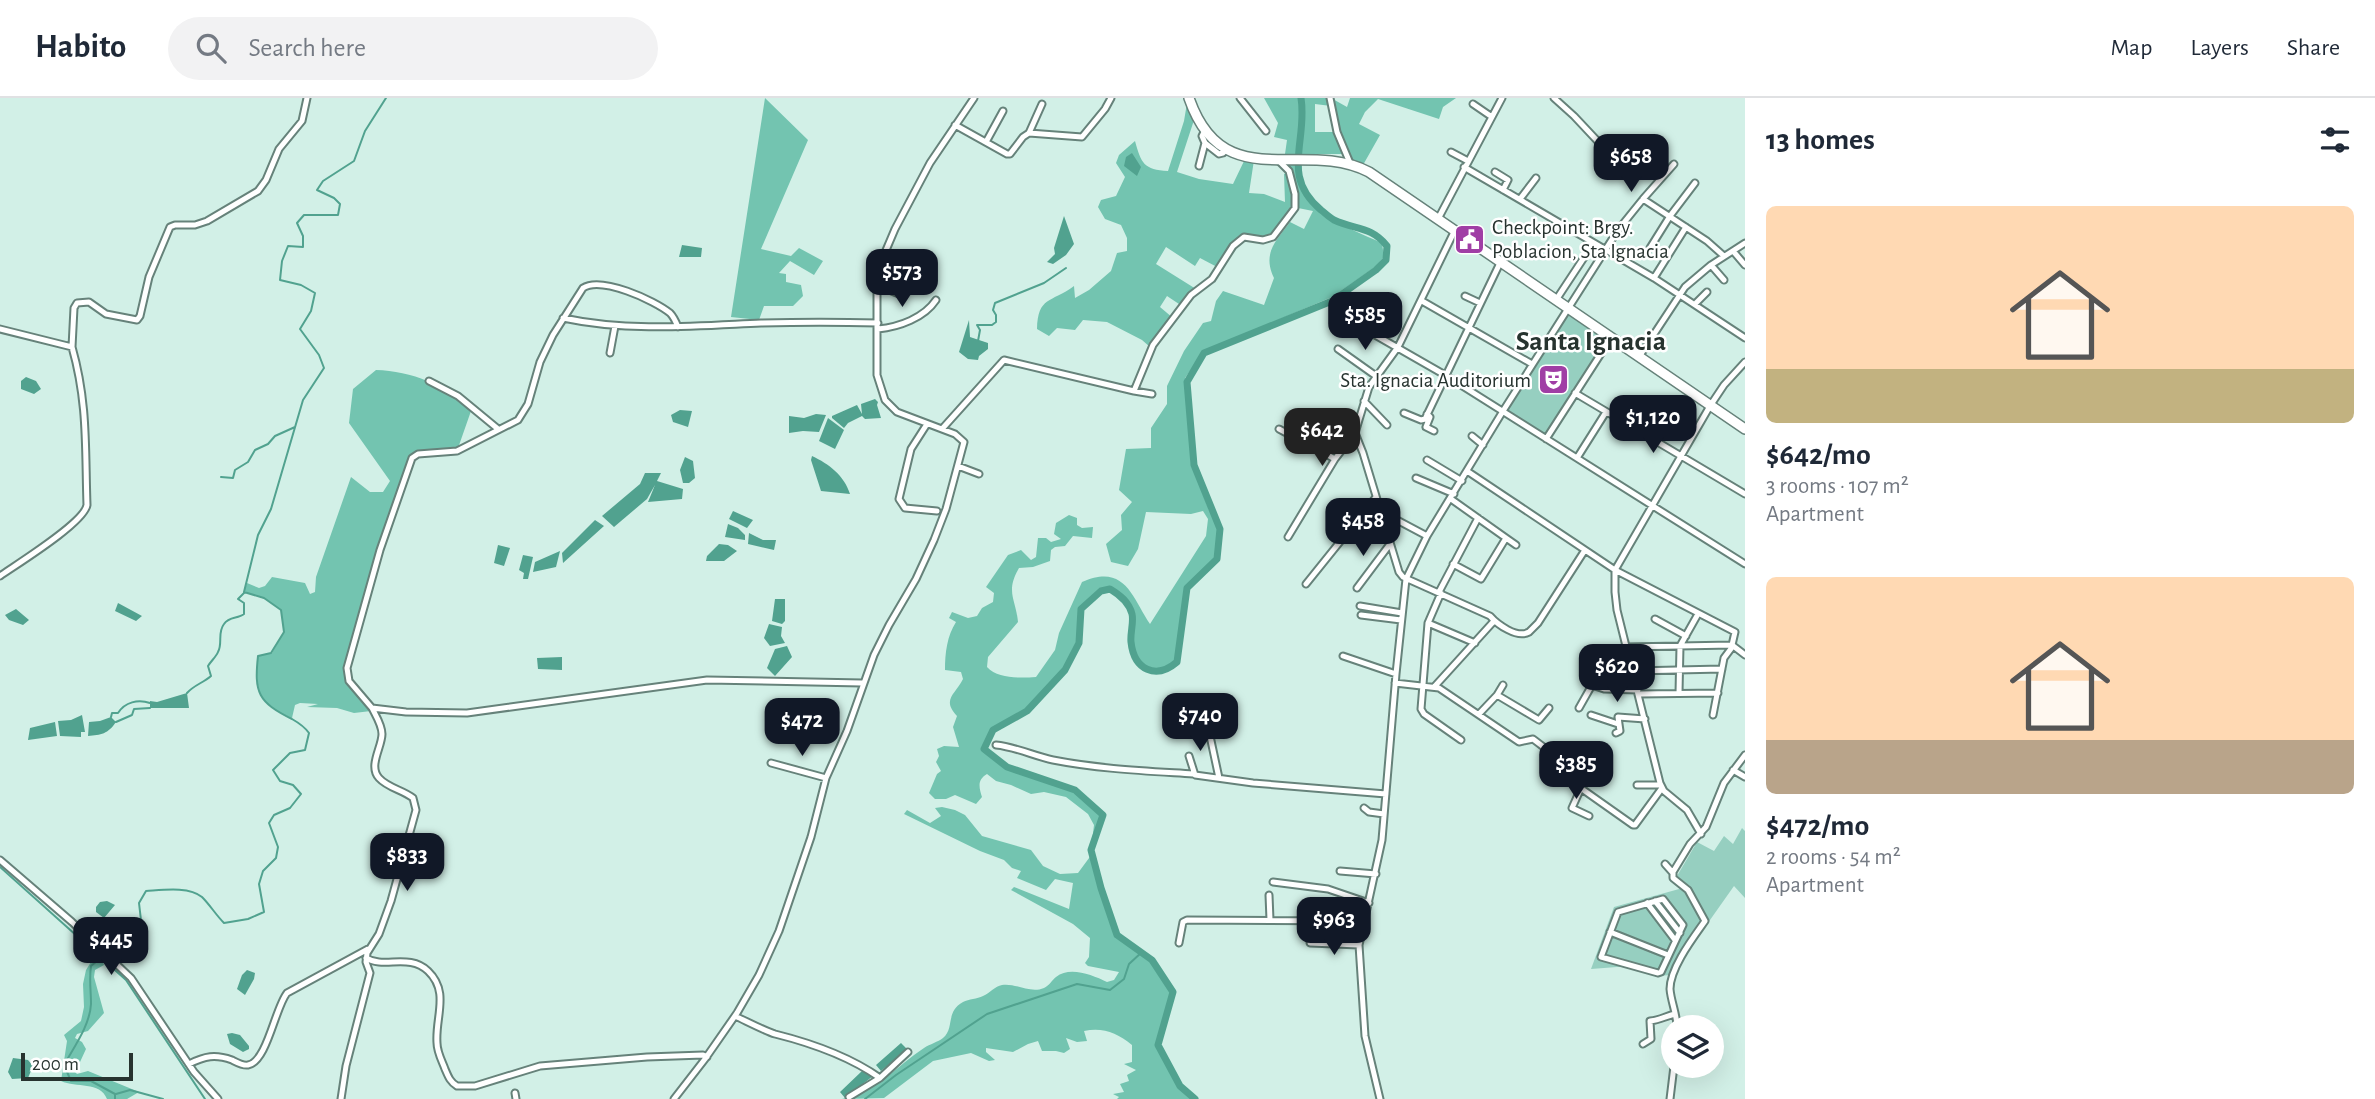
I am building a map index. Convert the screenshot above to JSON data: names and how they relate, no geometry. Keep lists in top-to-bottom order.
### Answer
{
  "districts": ["Santa Ignacia"],
  "places": {
    "public building": ["Checkpoint: Brgy. Poblacion, Sta Ignacia"],
    "theatre": ["Sta. Ignacia Auditorium"]
  },
  "scale_bar": "200 m",
  "page": {
    "header": "Habito",
    "search": "Search here",
    "nav": ["Map", "Layers", "Share"],
    "heading": "13 homes",
    "price": [
      "$658",
      "$573",
      "$585",
      "$1,120",
      "$642",
      "$458",
      "$620",
      "$740",
      "$472",
      "$385",
      "$833",
      "$963",
      "$445"
    ],
    "list": [
      {
        "name": "$642/mo",
        "note": "3 rooms · 107 m² · Apartment"
      },
      {
        "name": "$472/mo",
        "note": "2 rooms · 54 m² · Apartment"
      }
    ],
    "scale": "200 m"
  }
}
